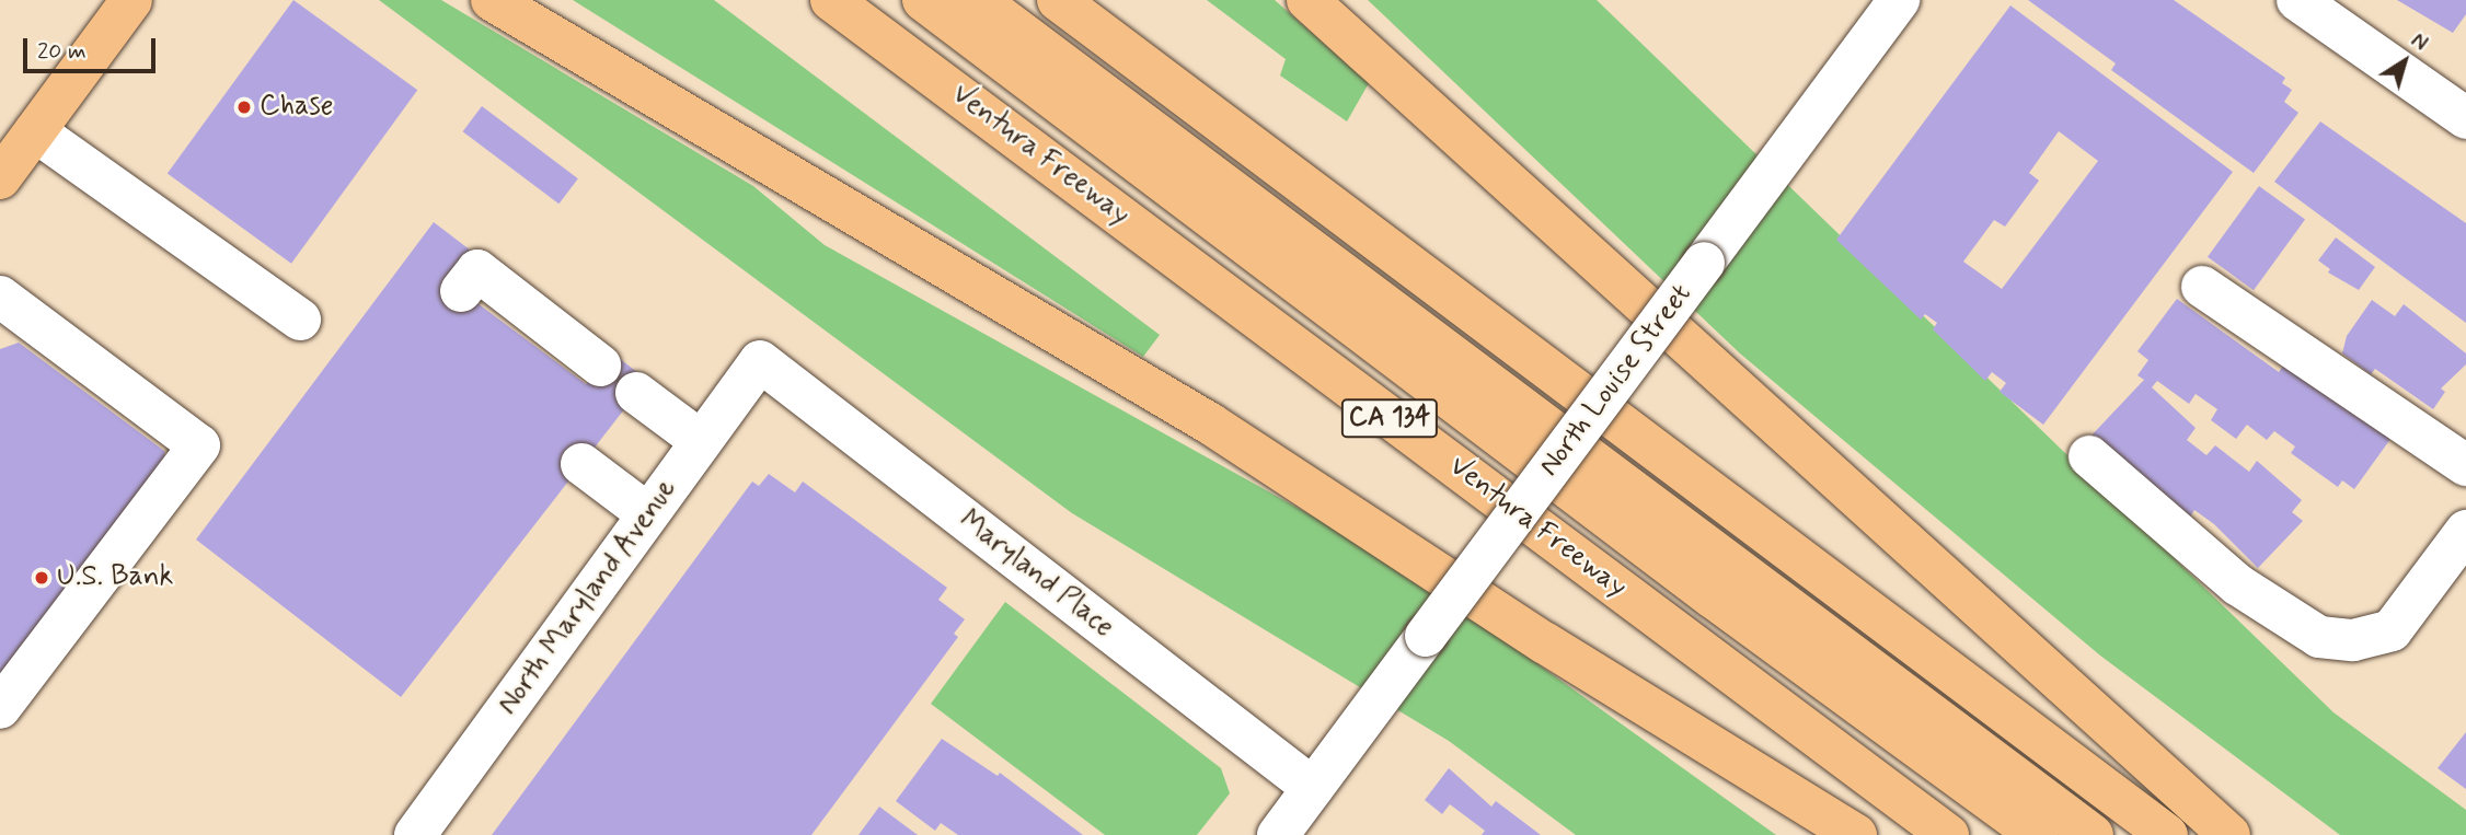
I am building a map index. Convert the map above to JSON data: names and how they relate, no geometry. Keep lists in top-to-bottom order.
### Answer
{
  "streets": {
    "main road": ["Ventura Freeway", "CA 134"],
    "street": ["North Louise Street", "Maryland Place", "North Maryland Avenue"]
  },
  "crossings": [
    ["North Louise Street", "Maryland Place"],
    ["Maryland Place", "North Maryland Avenue"]
  ],
  "places": ["Chase", "U.S. Bank"],
  "scale_bar": "20 m",
  "north": "top right"
}
